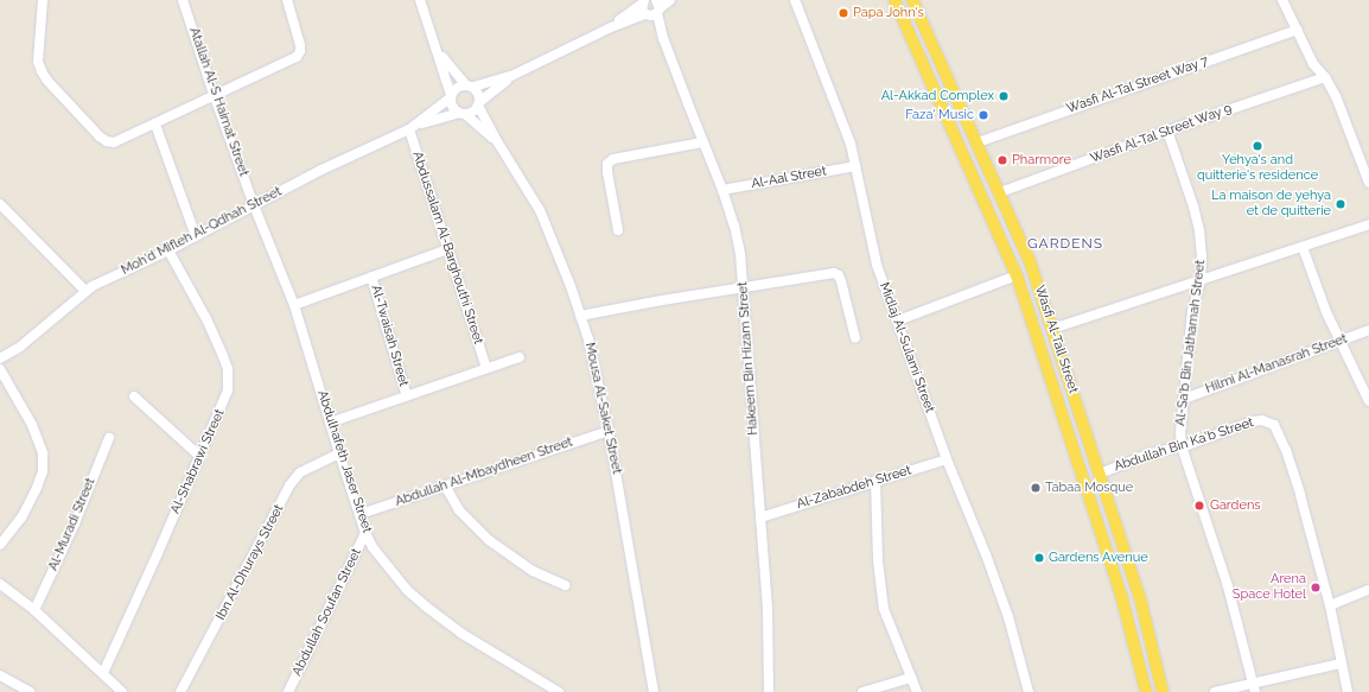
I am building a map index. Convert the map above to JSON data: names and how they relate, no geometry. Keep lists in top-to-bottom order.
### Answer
{
  "streets": {
    "main road": ["Wasfi Al-Tall Street"],
    "street": [
      "Wasfi Al-Tal Street Way 7",
      "Atallah Al-S Haimat Street",
      "Wasfi Al-Tal Street Way 9",
      "Al-Aal Street",
      "Moh'd Mifleh Al-Qdhah Street",
      "Abdussalam Al-Barghouthi Street",
      "Al-Twaisah Street",
      "Al-Sa'b Bin Jathamah Street",
      "Midlaj Al-Sulami Street",
      "Hakeem Bin Hizam Street",
      "Hilmi Al-Manasrah Street",
      "Mousa Al-Saket Street",
      "Abdullah Bin Ka'b Street",
      "Al-Shabrawi Street",
      "Abdulhafeth Jaser Street",
      "Abdullah Al-Mbaydheen Street",
      "Al-Zababdeh Street",
      "Al-Muradi Street",
      "Ibn Al-Dhurays Street",
      "Abdullah Soufan Street"
    ]
  },
  "crossings": [
    ["Wasfi Al-Tal Street Way 7", "Wasfi Al-Tall Street"],
    ["Atallah Al-S Haimat Street", "Moh'd Mifleh Al-Qdhah Street"],
    ["Atallah Al-S Haimat Street", "Abdulhafeth Jaser Street"],
    ["Wasfi Al-Tal Street Way 9", "Wasfi Al-Tall Street"],
    ["Wasfi Al-Tal Street Way 9", "Al-Sa'b Bin Jathamah Street"],
    ["Al-Aal Street", "Midlaj Al-Sulami Street"],
    ["Al-Aal Street", "Hakeem Bin Hizam Street"],
    ["Moh'd Mifleh Al-Qdhah Street", "Abdussalam Al-Barghouthi Street"],
    ["Moh'd Mifleh Al-Qdhah Street", "Mousa Al-Saket Street"],
    ["Moh'd Mifleh Al-Qdhah Street", "Al-Shabrawi Street"],
    ["Moh'd Mifleh Al-Qdhah Street", "Abdulhafeth Jaser Street"],
    ["Wasfi Al-Tall Street", "Abdullah Bin Ka'b Street"],
    ["Al-Sa'b Bin Jathamah Street", "Hilmi Al-Manasrah Street"],
    ["Al-Sa'b Bin Jathamah Street", "Abdullah Bin Ka'b Street"],
    ["Midlaj Al-Sulami Street", "Al-Zababdeh Street"],
    ["Hakeem Bin Hizam Street", "Al-Zababdeh Street"],
    ["Mousa Al-Saket Street", "Abdullah Al-Mbaydheen Street"],
    ["Abdulhafeth Jaser Street", "Abdullah Al-Mbaydheen Street"],
    ["Abdulhafeth Jaser Street", "Ibn Al-Dhurays Street"],
    ["Abdulhafeth Jaser Street", "Abdullah Soufan Street"]
  ],
  "districts": ["GARDENS"],
  "places": [
    "Papa John's",
    "Al-Akkad Complex",
    "Faza' Music",
    "Yehya's and quitterie's residence",
    "Pharmore",
    "La maison de yehya et de quitterie",
    "Tabaa Mosque",
    "Gardens",
    "Gardens Avenue",
    "Arena Space Hotel"
  ]
}
